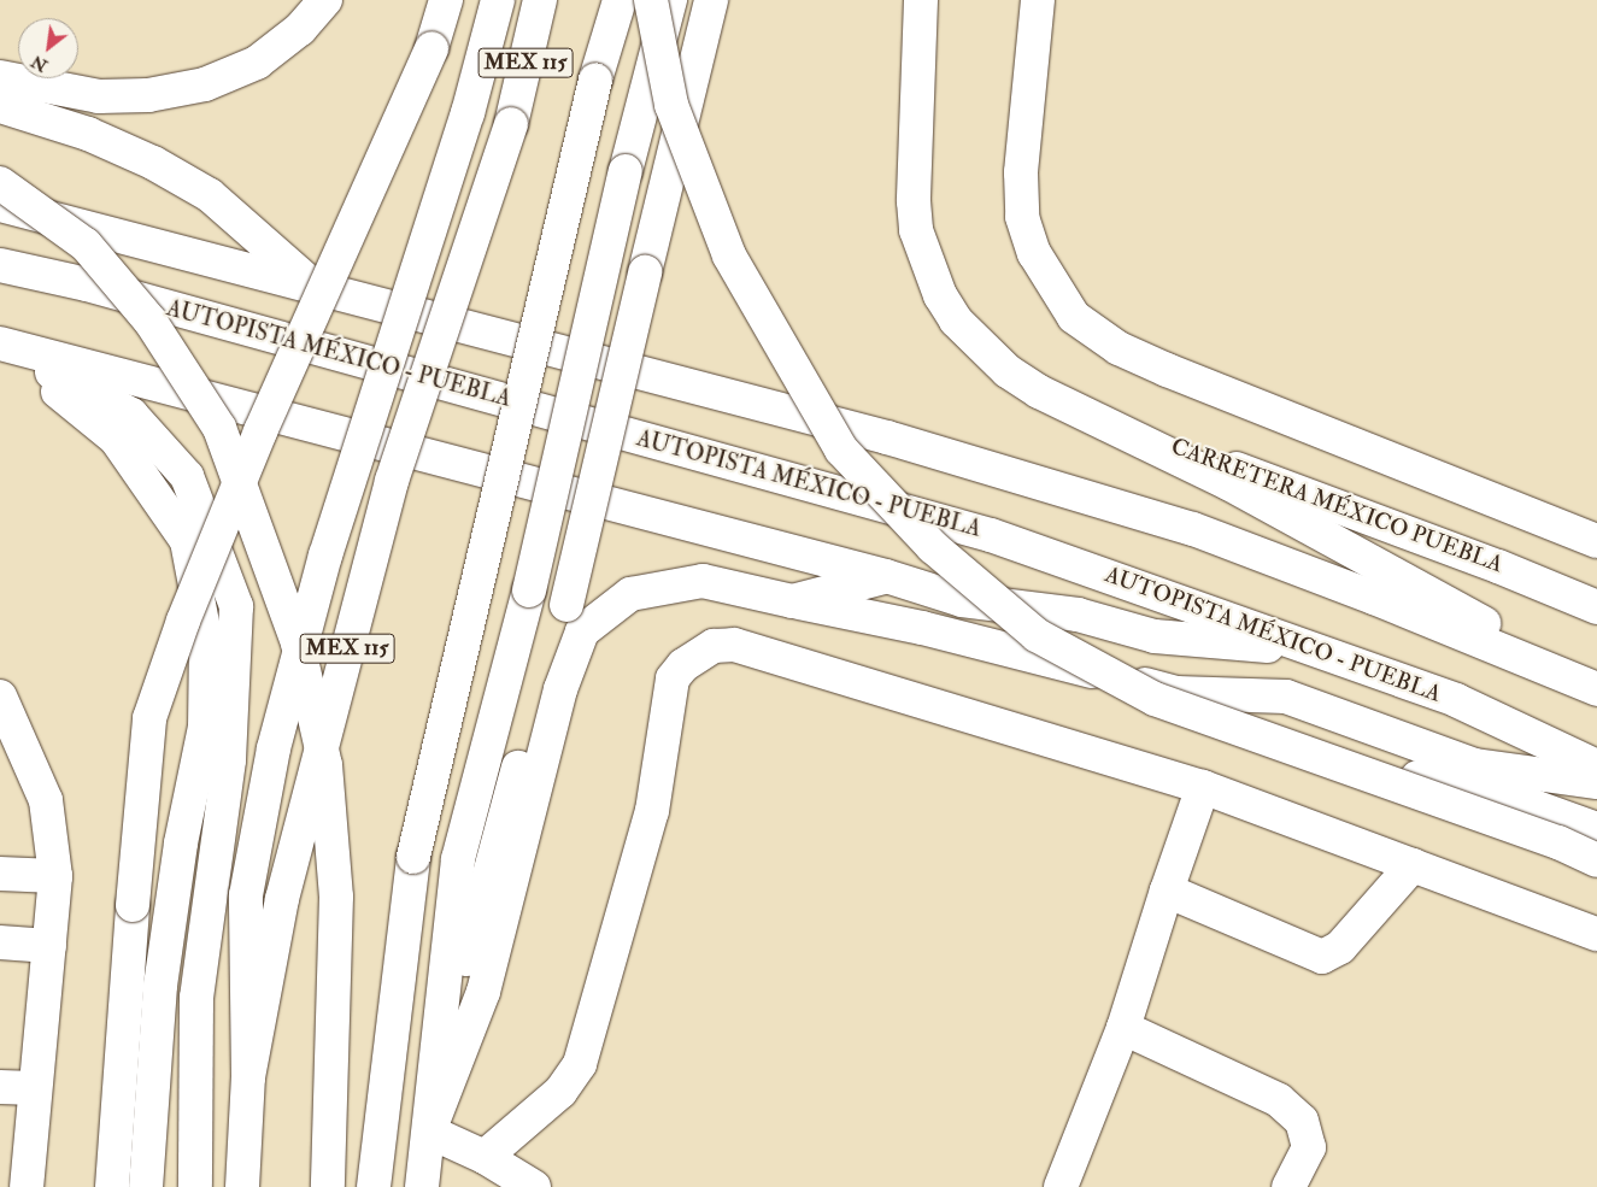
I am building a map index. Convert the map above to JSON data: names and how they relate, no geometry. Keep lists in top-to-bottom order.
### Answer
{
  "streets": {
    "main road": ["MEX 115", "AUTOPISTA MÉXICO - PUEBLA", "CARRETERA MÉXICO PUEBLA"]
  },
  "north": "bottom left"
}
